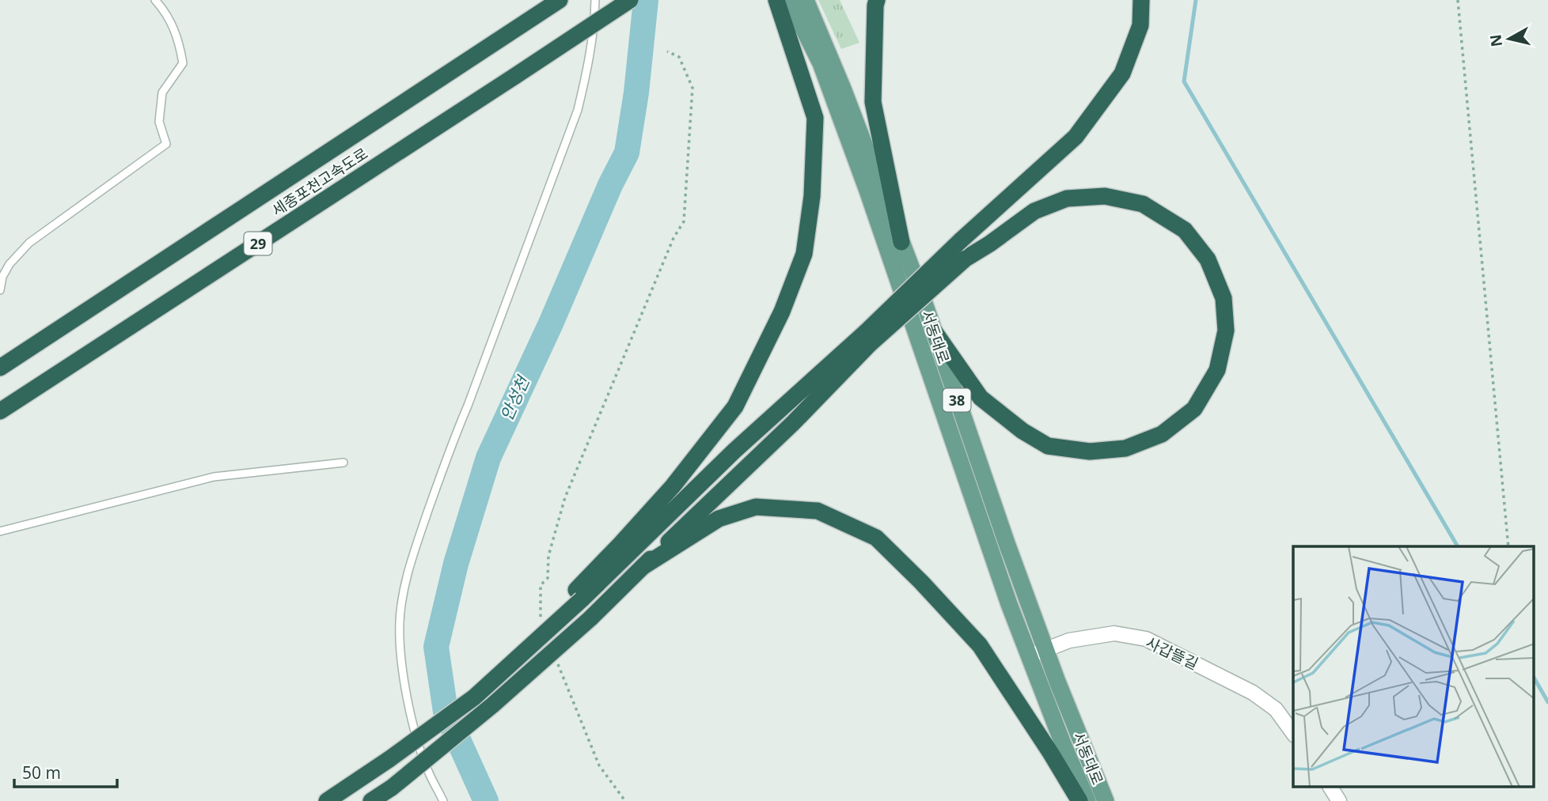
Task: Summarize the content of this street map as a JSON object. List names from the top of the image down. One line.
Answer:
{"streets":{"highway":["세종포천고속도로","29"],"main road":["서동대로","38"],"street":["사갑뜰길"]},"crossings":[["서동대로","사갑뜰길"]],"water":["안성천"],"scale_bar":"50 m","north":"left"}
